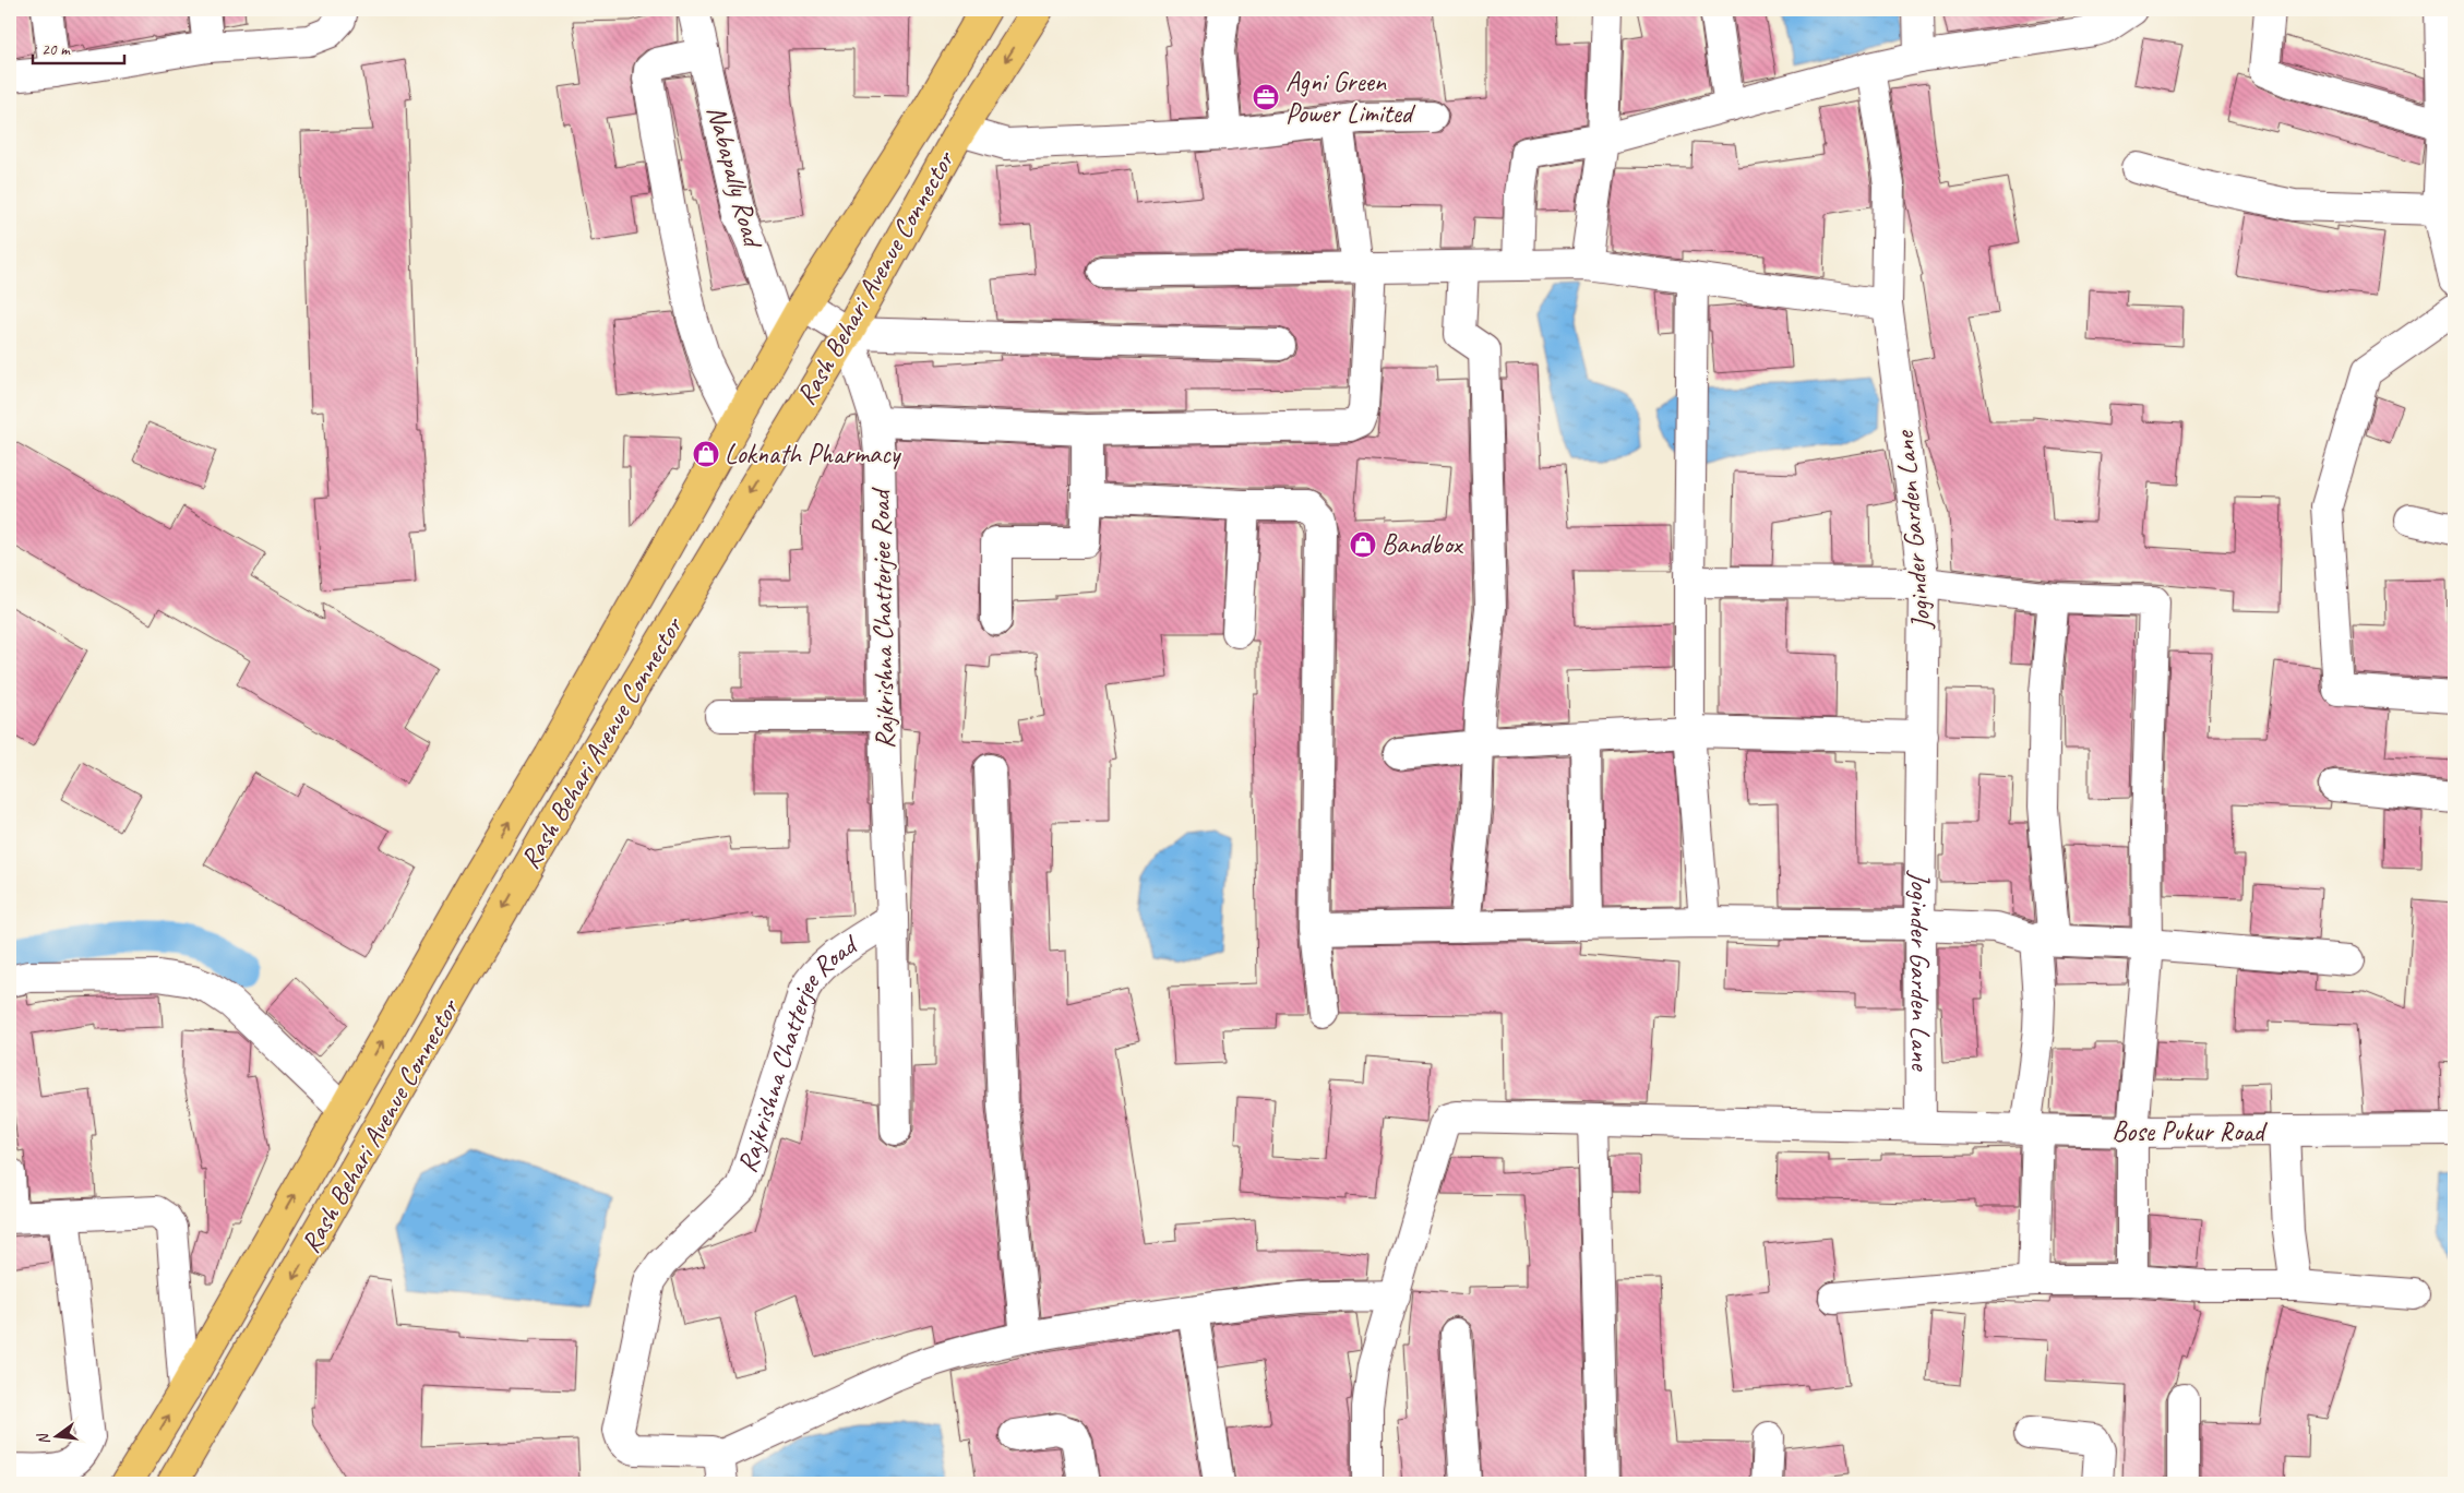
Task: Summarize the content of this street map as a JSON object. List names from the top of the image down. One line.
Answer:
{"streets":{"main road":["Rash Behari Avenue Connector"],"street":["Nabapally Road","Joginder Garden Lane","Rajkrishna Chatterjee Road","Bose Pukur Road"]},"crossings":[["Nabapally Road","Rash Behari Avenue Connector"],["Rash Behari Avenue Connector","Rajkrishna Chatterjee Road"],["Joginder Garden Lane","Bose Pukur Road"]],"places":{"office":["Agni Green Power Limited"],"shop":["Loknath Pharmacy","Bandbox"]},"scale_bar":"20 m","north":"left"}
